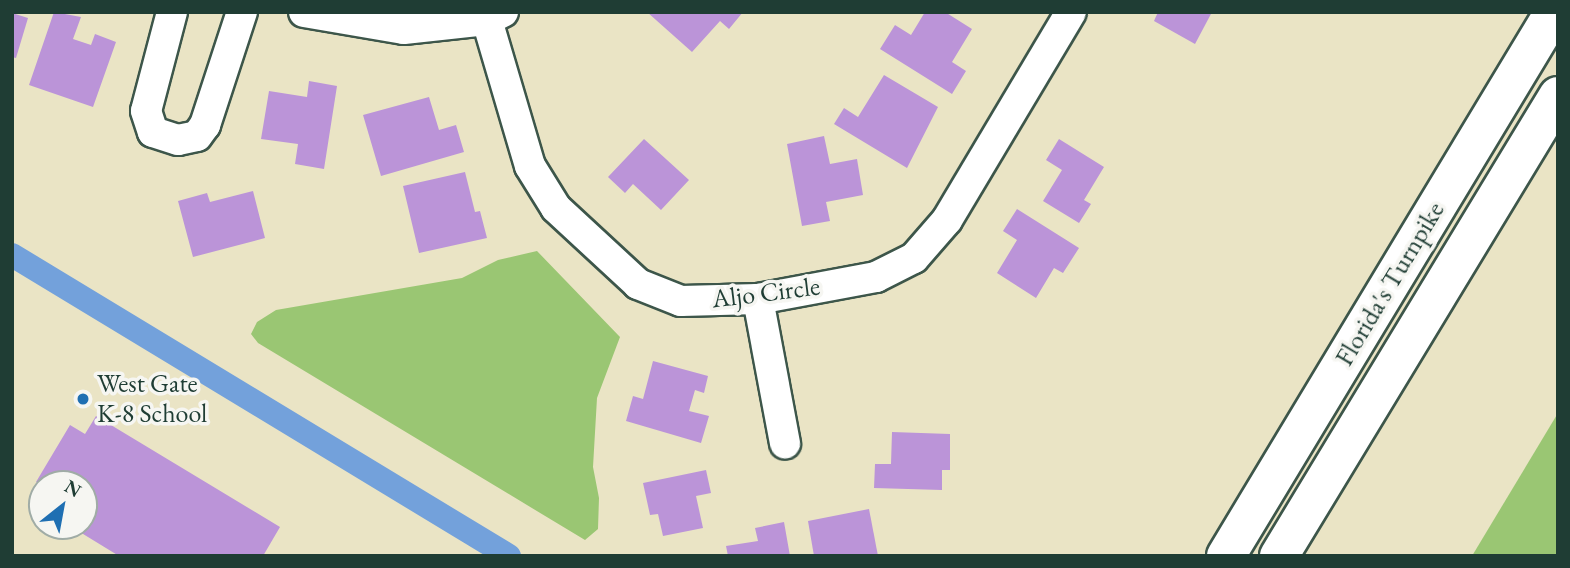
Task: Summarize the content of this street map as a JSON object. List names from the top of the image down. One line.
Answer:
{"streets":{"highway":["Florida's Turnpike"],"street":["Aljo Circle"]},"places":["West Gate K-8 School"],"north":"top right"}
